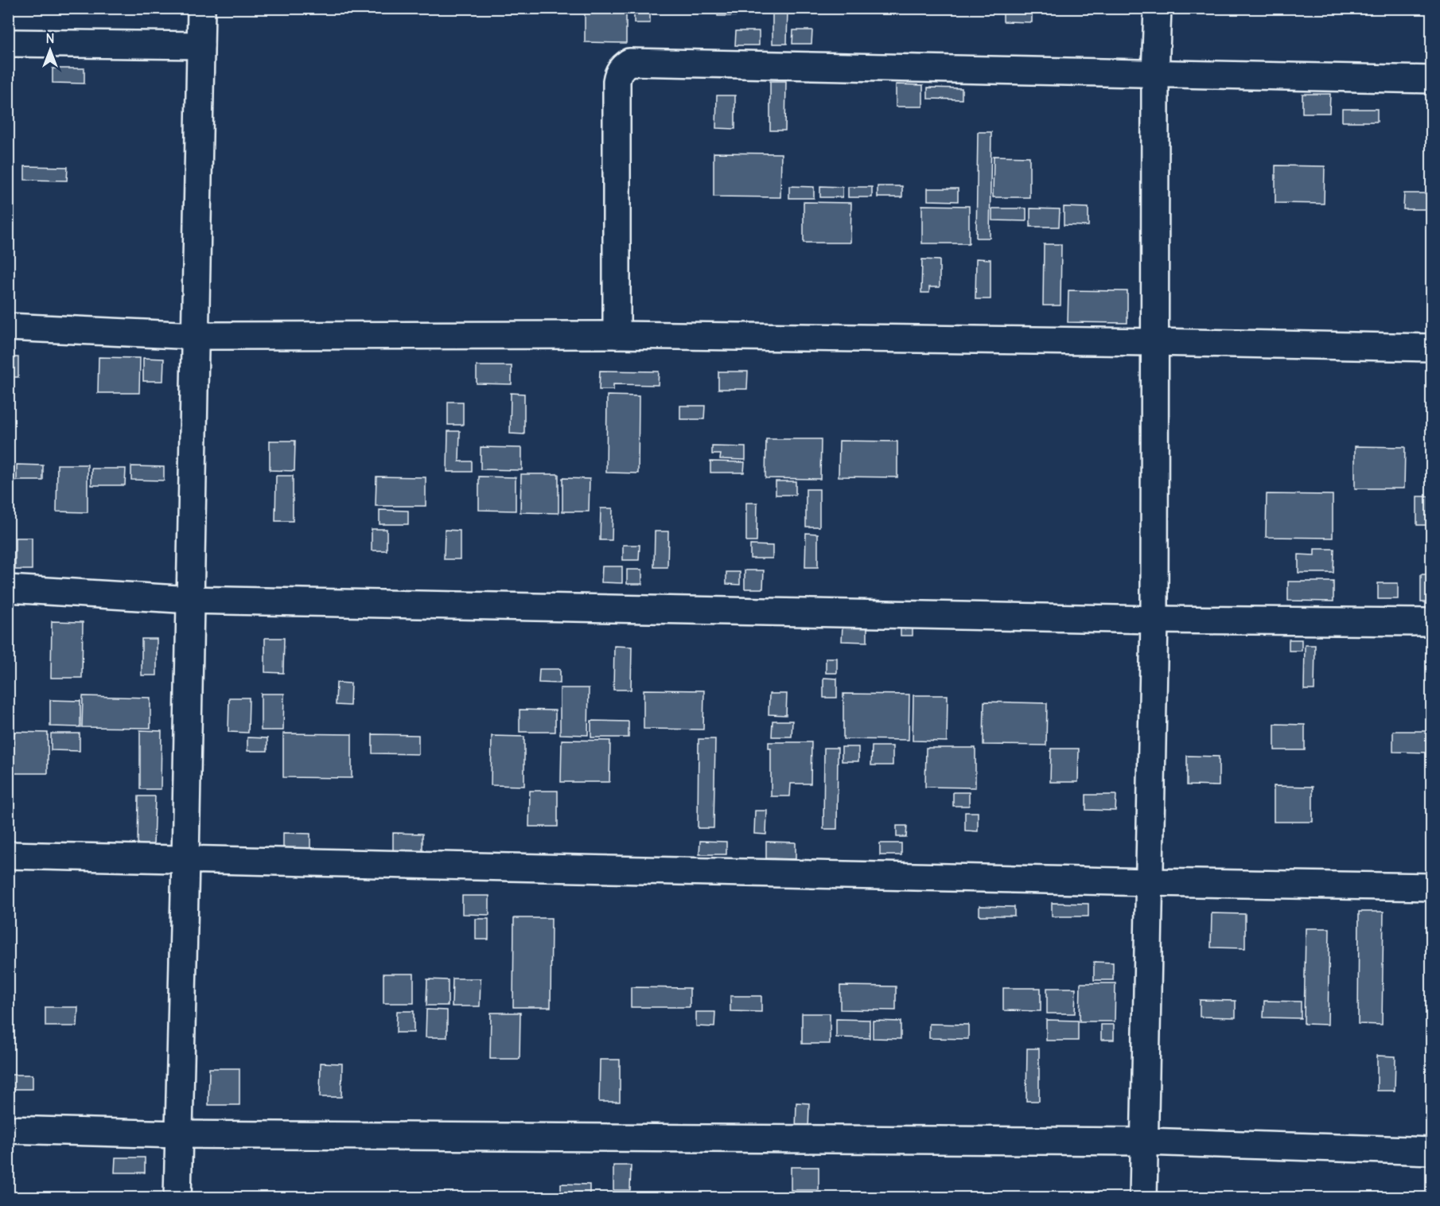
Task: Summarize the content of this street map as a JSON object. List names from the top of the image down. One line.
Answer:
{"north":"top"}
